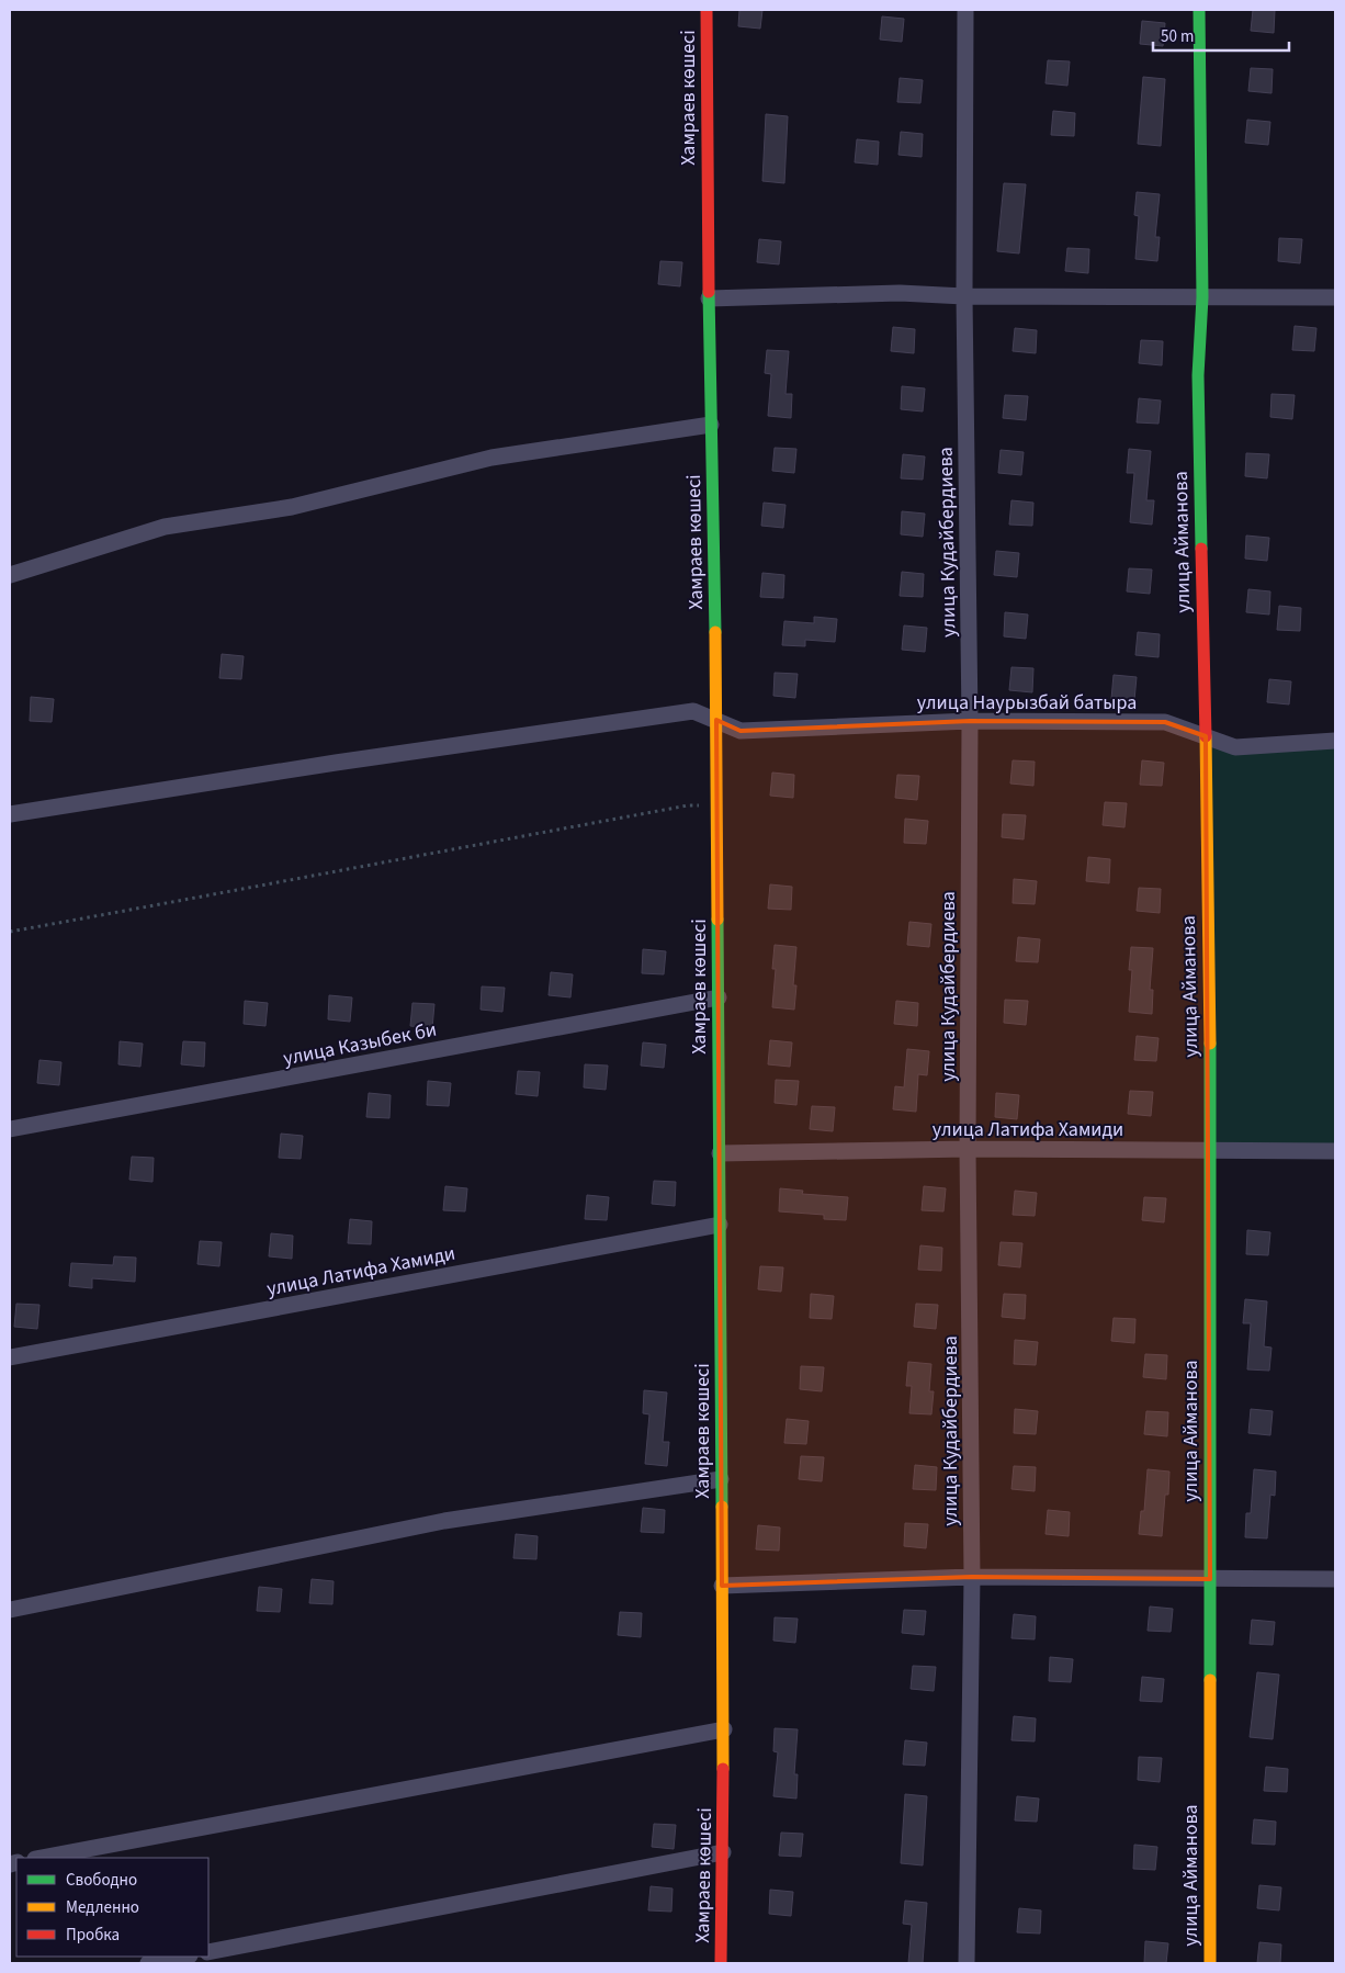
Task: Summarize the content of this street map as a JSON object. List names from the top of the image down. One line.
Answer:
{"streets":{"street":["Хамраев көшесі","улица Кудайбердиева","улица Айманова","улица Наурызбай батыра","улица Казыбек би","улица Латифа Хамиди"]},"crossings":[["Хамраев көшесі","улица Наурызбай батыра"],["Хамраев көшесі","улица Казыбек би"],["Хамраев көшесі","улица Латифа Хамиди"],["улица Кудайбердиева","улица Наурызбай батыра"],["улица Кудайбердиева","улица Латифа Хамиди"],["улица Айманова","улица Наурызбай батыра"],["улица Айманова","улица Латифа Хамиди"]],"legend":["Свободно","Медленно","Пробка"],"scale_bar":"50 m"}
